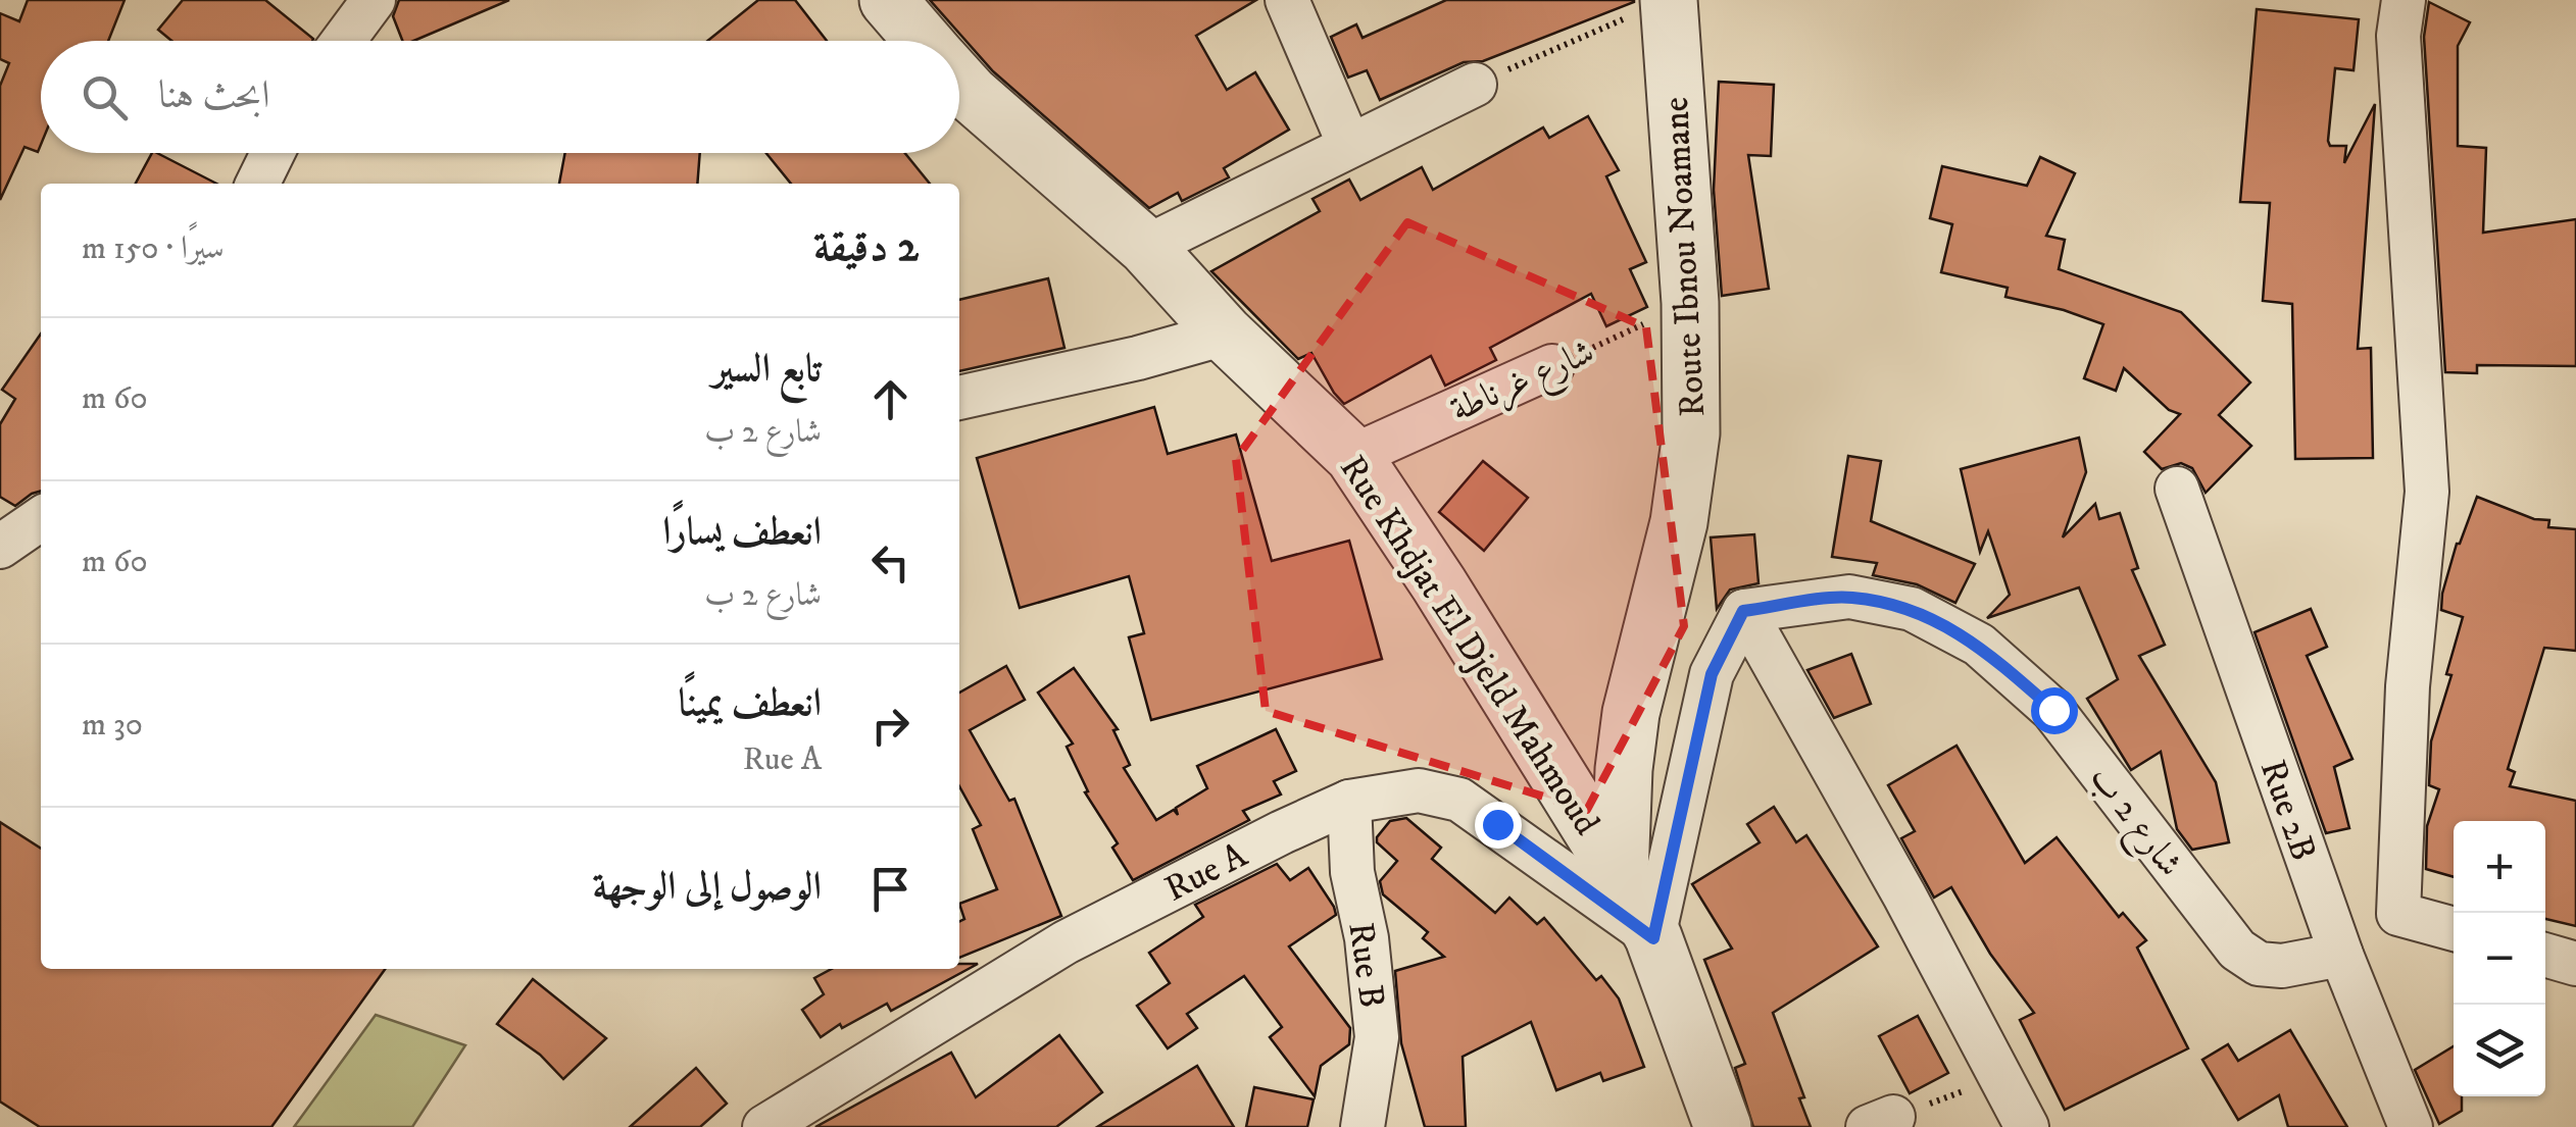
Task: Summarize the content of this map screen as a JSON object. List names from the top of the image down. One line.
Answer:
{"streets":{"street":["Route Ibnou Noamane","شارع غرناطة","Rue Khdjat El Djeld Mahmoud","Rue 2B","شارع 2 ب","Rue A","Rue B"]},"crossings":[["Route Ibnou Noamane","شارع غرناطة"],["Route Ibnou Noamane","Rue Khdjat El Djeld Mahmoud"],["شارع غرناطة","Rue Khdjat El Djeld Mahmoud"],["Rue Khdjat El Djeld Mahmoud","Rue A"],["Rue 2B","شارع 2 ب"],["Rue A","Rue B"]],"page":{"search":"ابحث هنا","heading":["2 دقيقة","سيرًا · 150 m"],"list":[["تابع السير","شارع 2 ب","60 m"],["انعطف يسارًا","شارع 2 ب","60 m"],["انعطف يمينًا","Rue A","30 m"],"الوصول إلى الوجهة"],"map_buttons":["+","−"]}}
